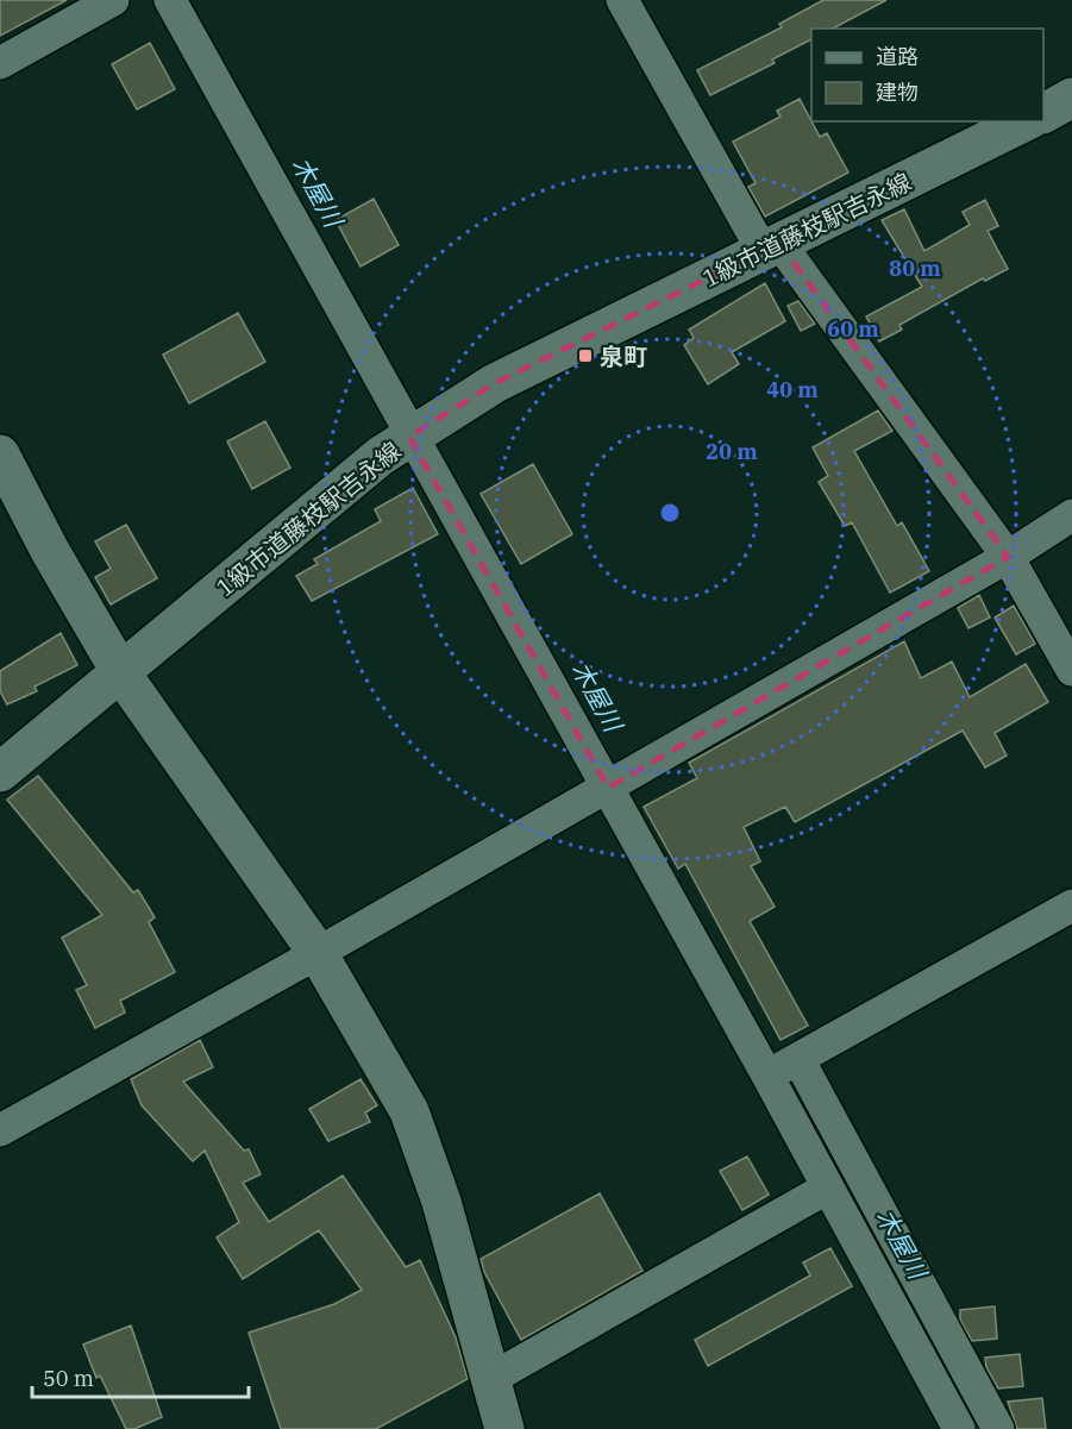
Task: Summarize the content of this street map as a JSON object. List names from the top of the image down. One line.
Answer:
{"streets":{"street":["1級市道藤枝駅吉永線"]},"water":["木屋川"],"places":{"transit":["泉町"]},"legend":["道路","建物"],"scale_bar":"50 m","rings":["80 m","60 m","40 m","20 m"]}
